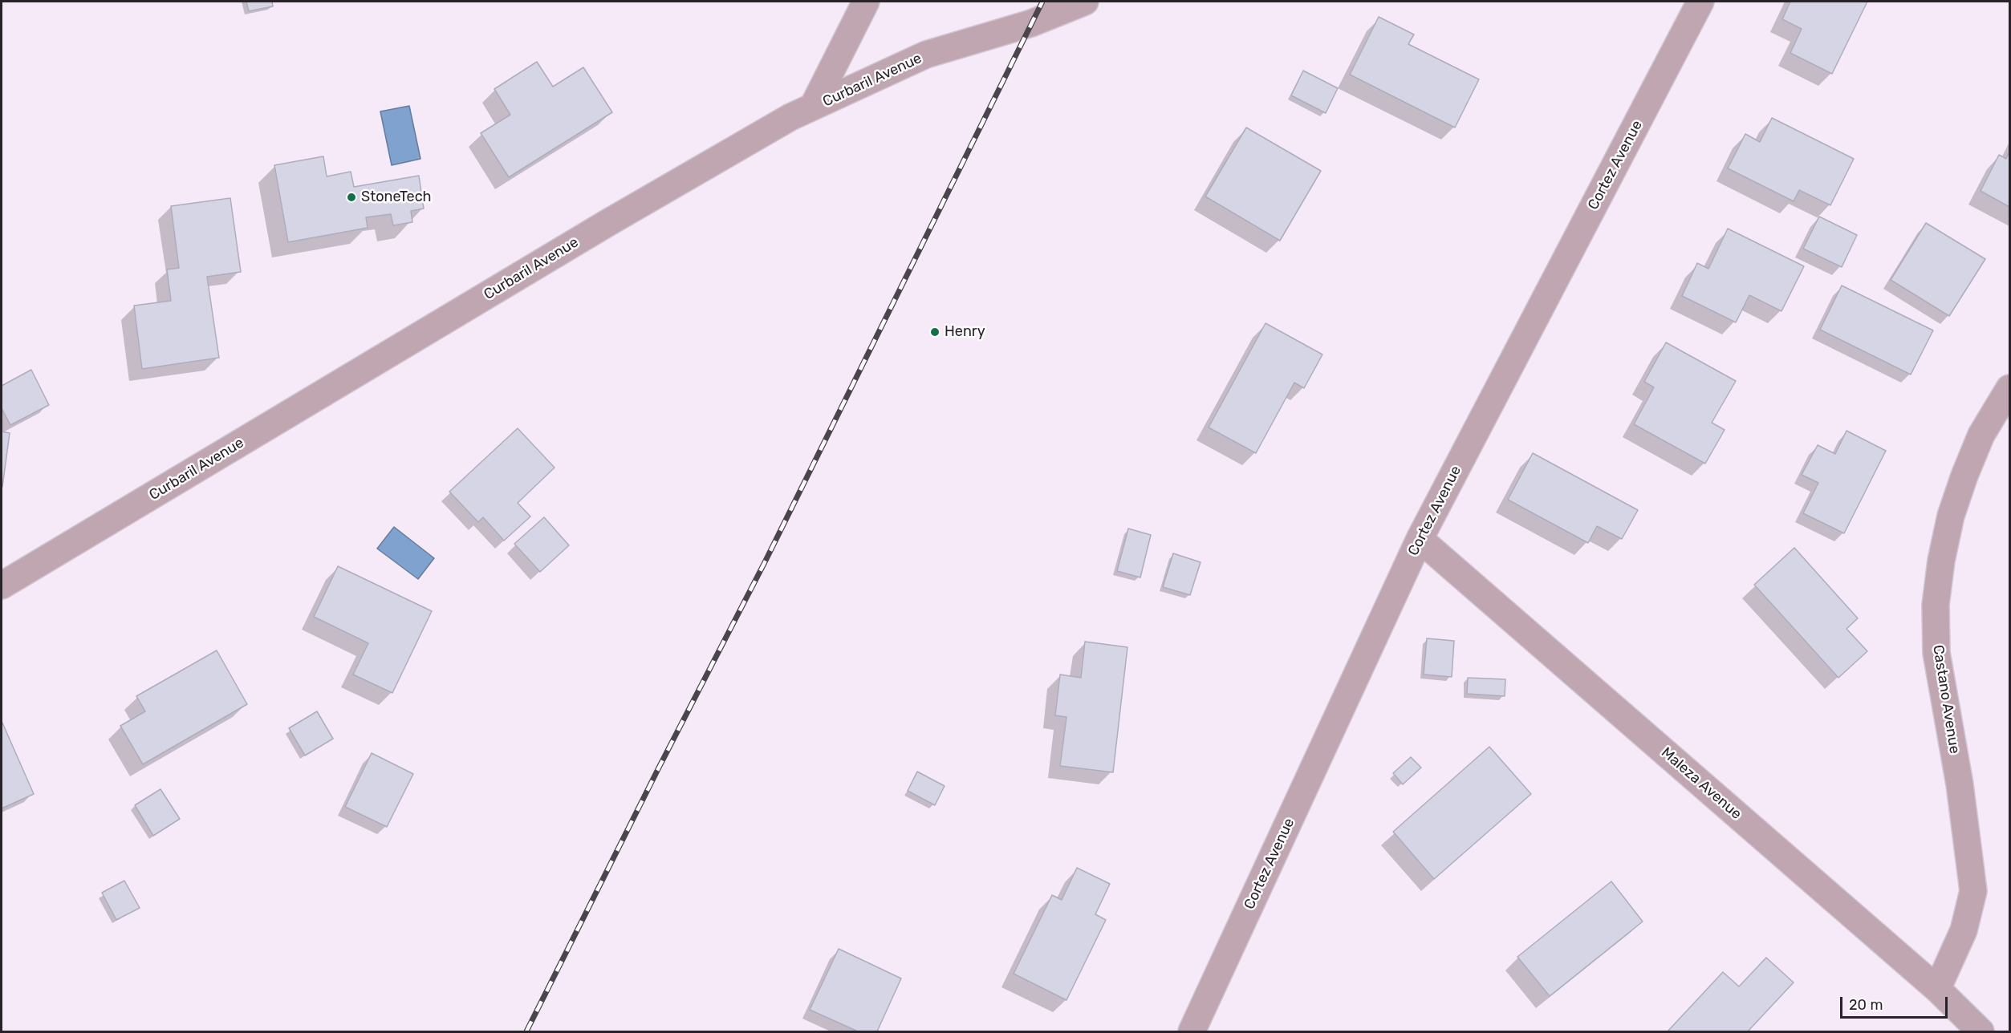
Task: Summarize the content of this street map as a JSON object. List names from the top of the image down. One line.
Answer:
{"streets":{"street":["Curbaril Avenue","Cortez Avenue","Castano Avenue","Maleza Avenue"]},"crossings":[["Cortez Avenue","Maleza Avenue"],["Castano Avenue","Maleza Avenue"]],"places":["StoneTech","Henry"],"scale_bar":"20 m"}
